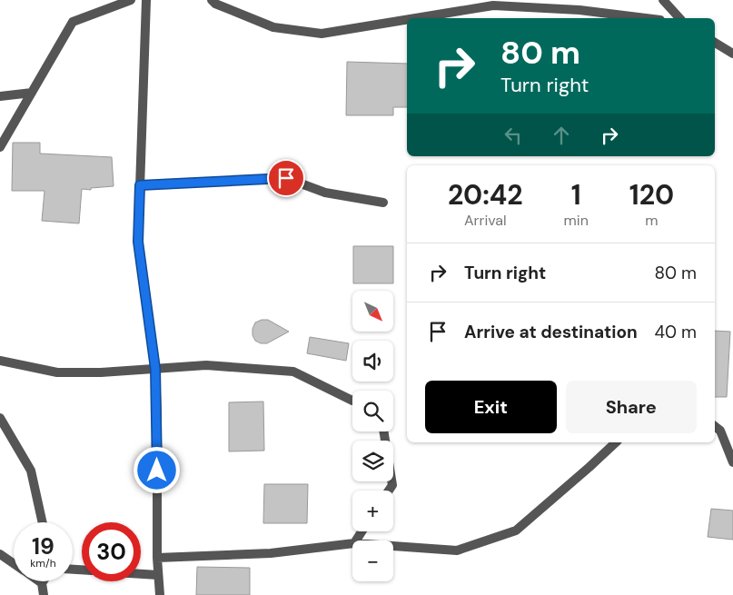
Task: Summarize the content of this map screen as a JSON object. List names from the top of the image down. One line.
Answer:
{"north":"bottom right","page":{"turn":["80 m","Turn right"],"eta":["20:42","Arrival","1","min","120","m"],"list":[{"name":"Turn right","value":"80 m"},{"name":"Arrive at destination","value":"40 m"}],"map_buttons":["+","−"],"buttons":["Exit","Share"],"speed":"19 km/h","limit":"30"}}
